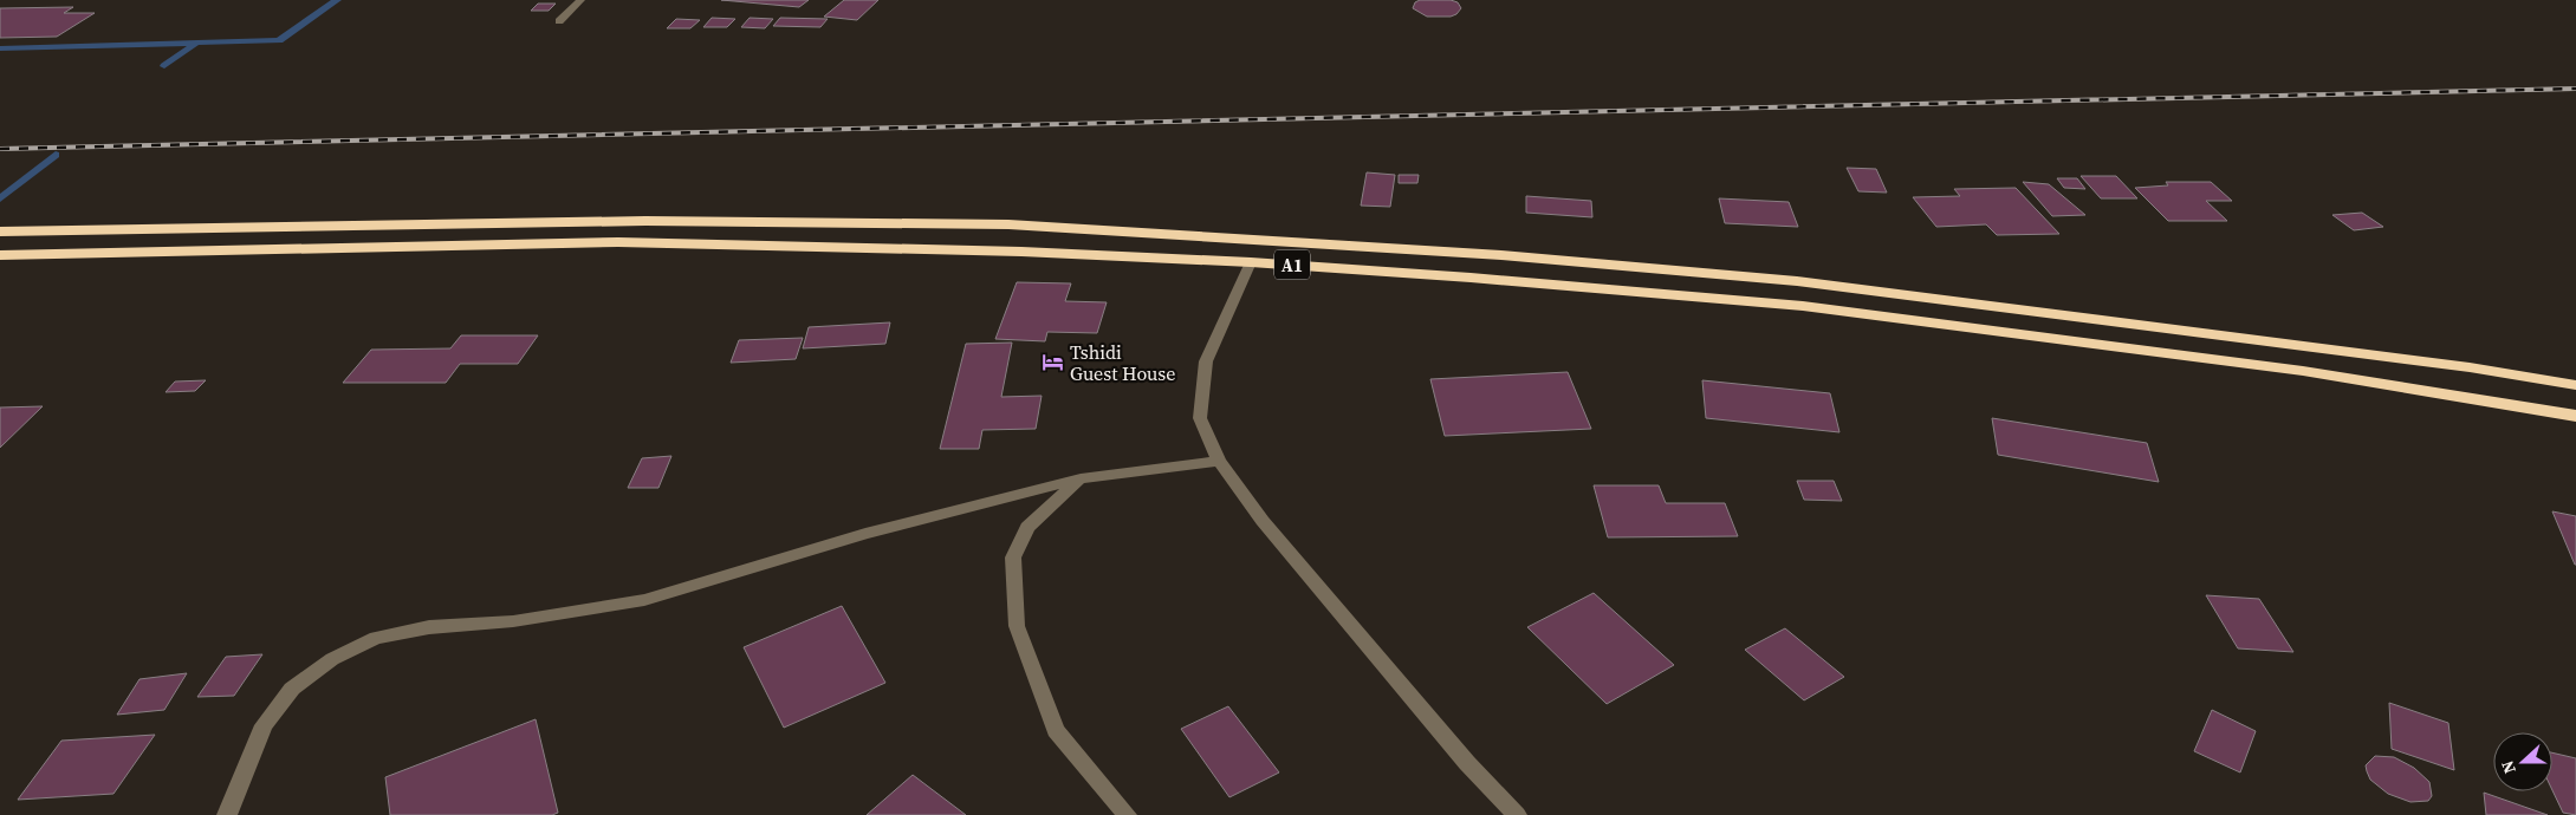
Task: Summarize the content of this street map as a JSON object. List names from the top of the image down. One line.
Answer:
{"streets":{"highway":["A1"]},"places":{"hotel":["Tshidi Guest House"]},"north":"left"}
